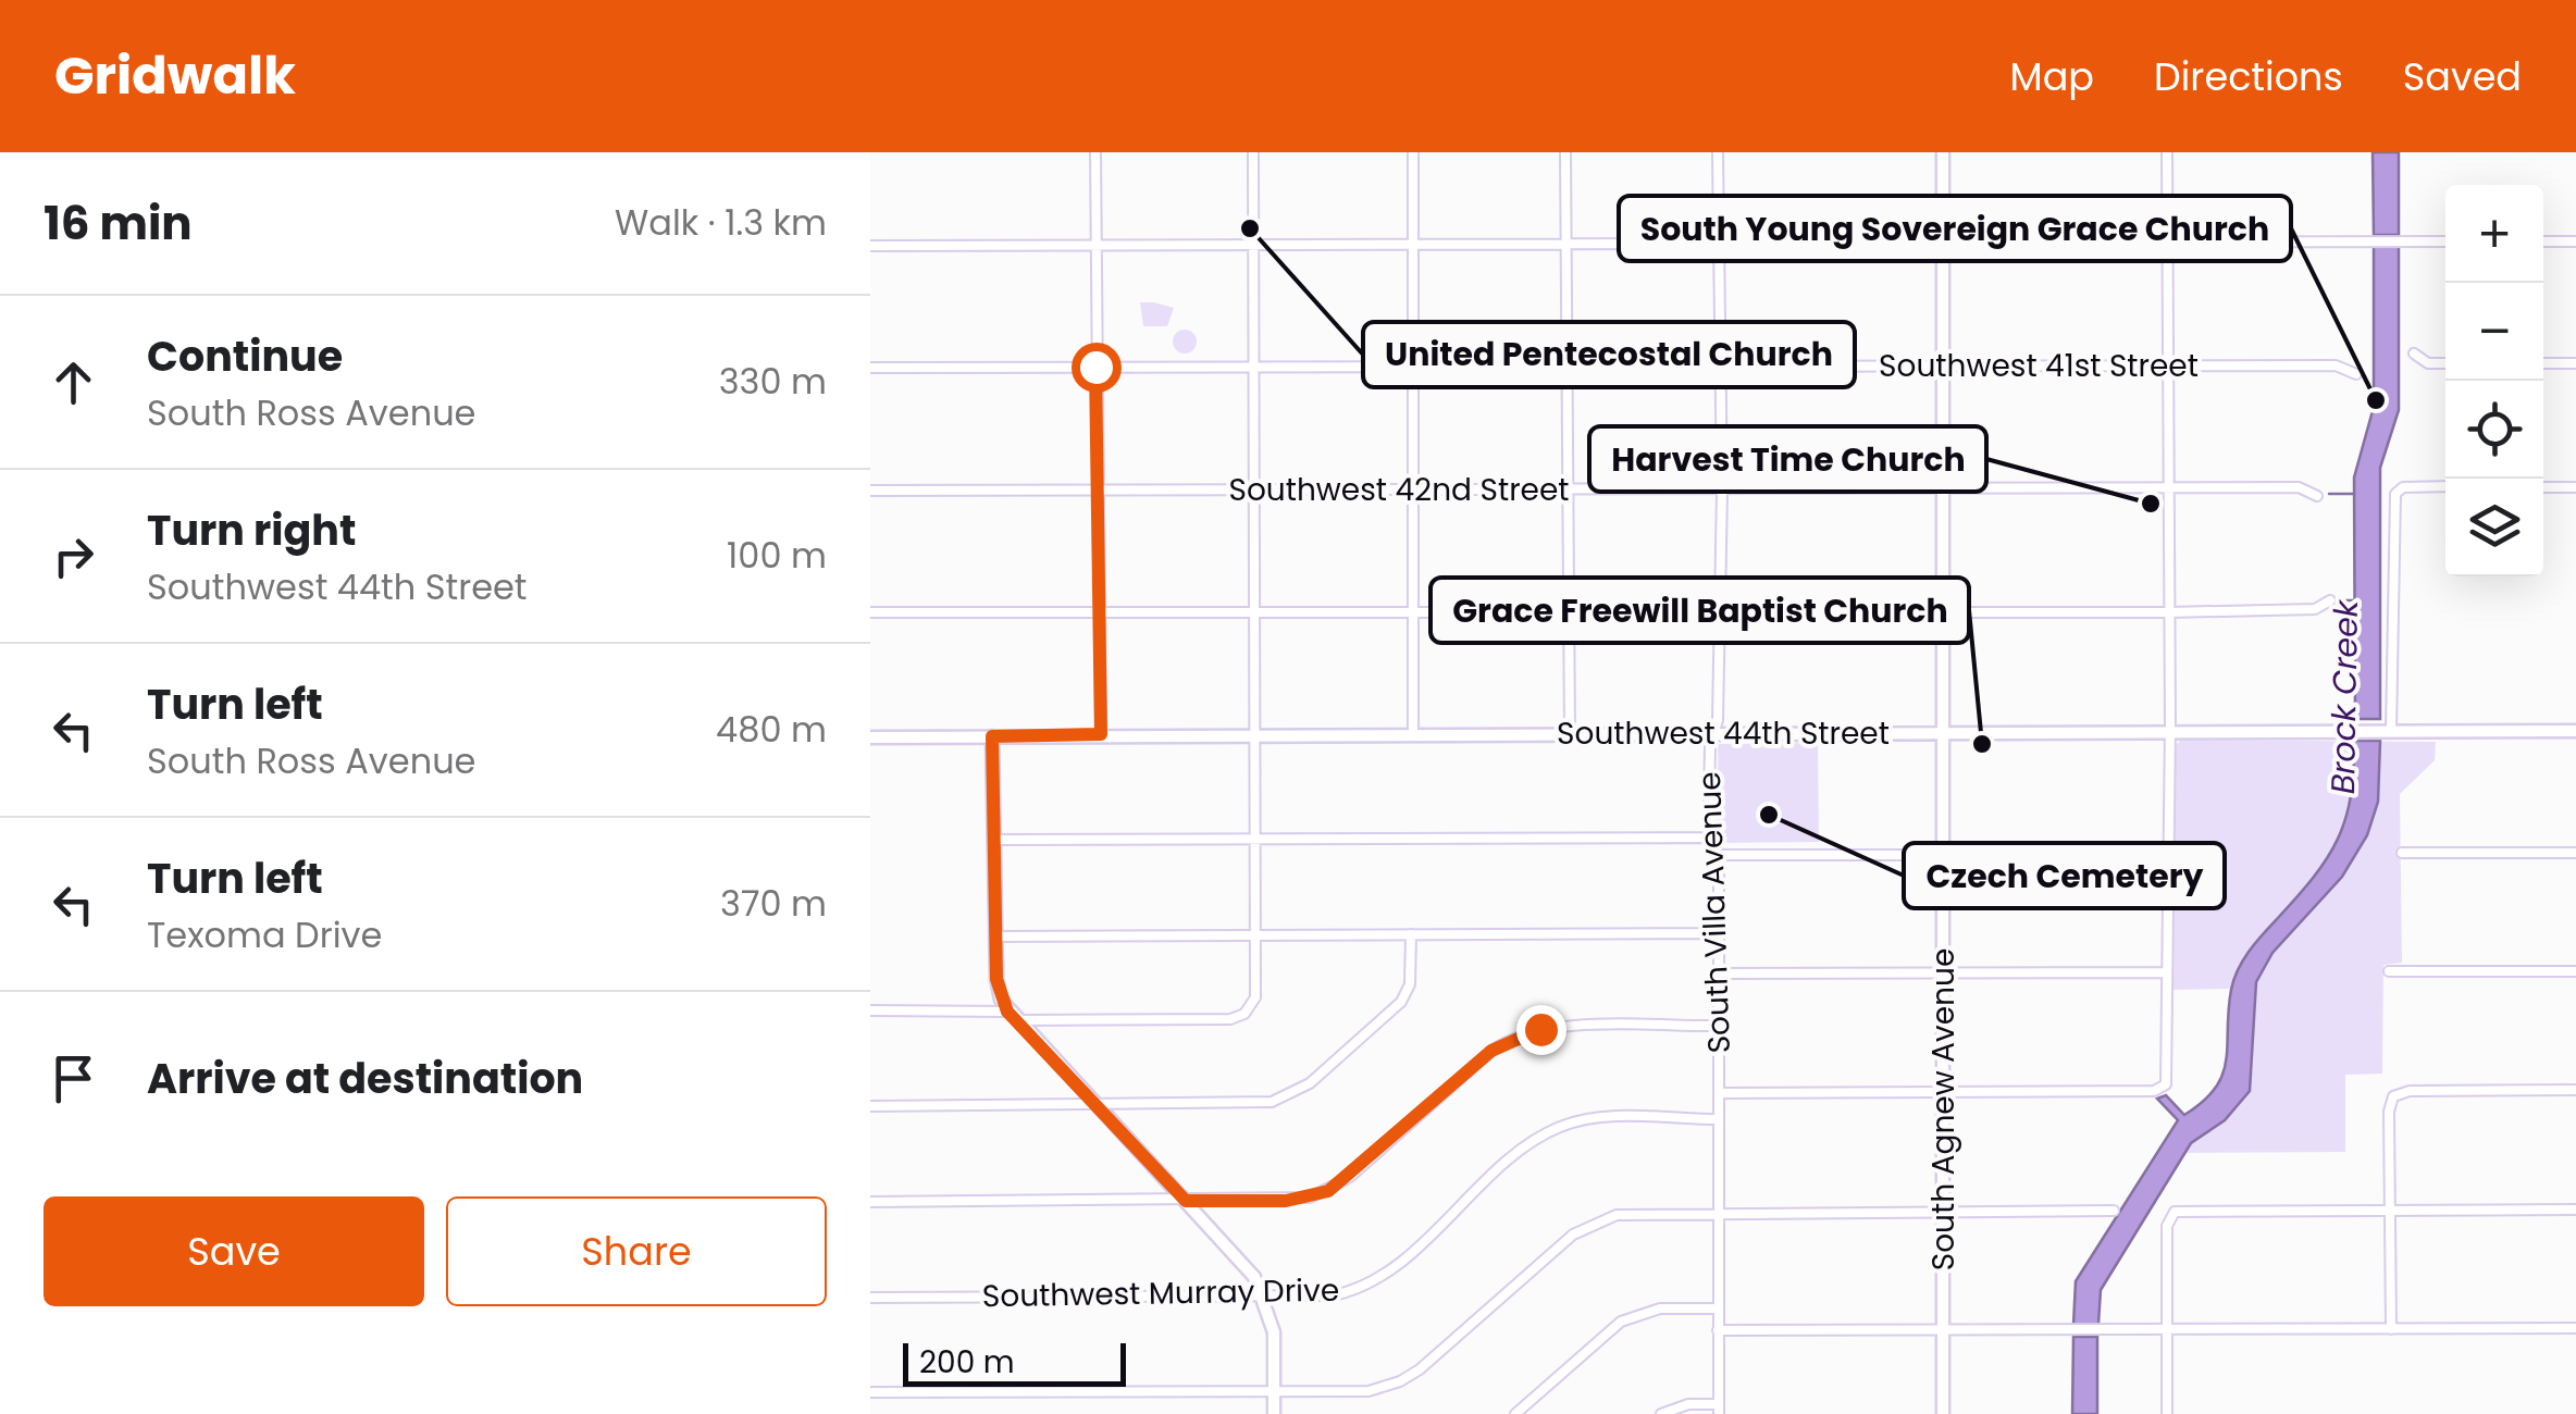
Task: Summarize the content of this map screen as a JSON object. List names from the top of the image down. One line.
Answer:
{"streets":{"street":["Southwest 41st Street","Southwest 42nd Street","Southwest 44th Street","South Villa Avenue","South Agnew Avenue","Southwest Murray Drive"]},"crossings":[["Southwest 41st Street","South Villa Avenue"],["Southwest 41st Street","South Agnew Avenue"],["Southwest 42nd Street","South Villa Avenue"],["Southwest 42nd Street","South Agnew Avenue"],["Southwest 44th Street","South Villa Avenue"],["Southwest 44th Street","South Agnew Avenue"],["South Villa Avenue","Southwest Murray Drive"]],"water":["Brock Creek"],"places":["United Pentecostal Church","South Young Sovereign Grace Church","Harvest Time Church","Grace Freewill Baptist Church","Czech Cemetery"],"scale_bar":"200 m","page":{"header":"Gridwalk","nav":["Map","Directions","Saved"],"heading":["16 min","Walk · 1.3 km"],"map_buttons":["+","−"],"list":[["Continue","South Ross Avenue","330 m"],["Turn right","Southwest 44th Street","100 m"],["Turn left","South Ross Avenue","480 m"],["Turn left","Texoma Drive","370 m"],"Arrive at destination"],"buttons":["Save","Share"],"scale":"200 m"}}
